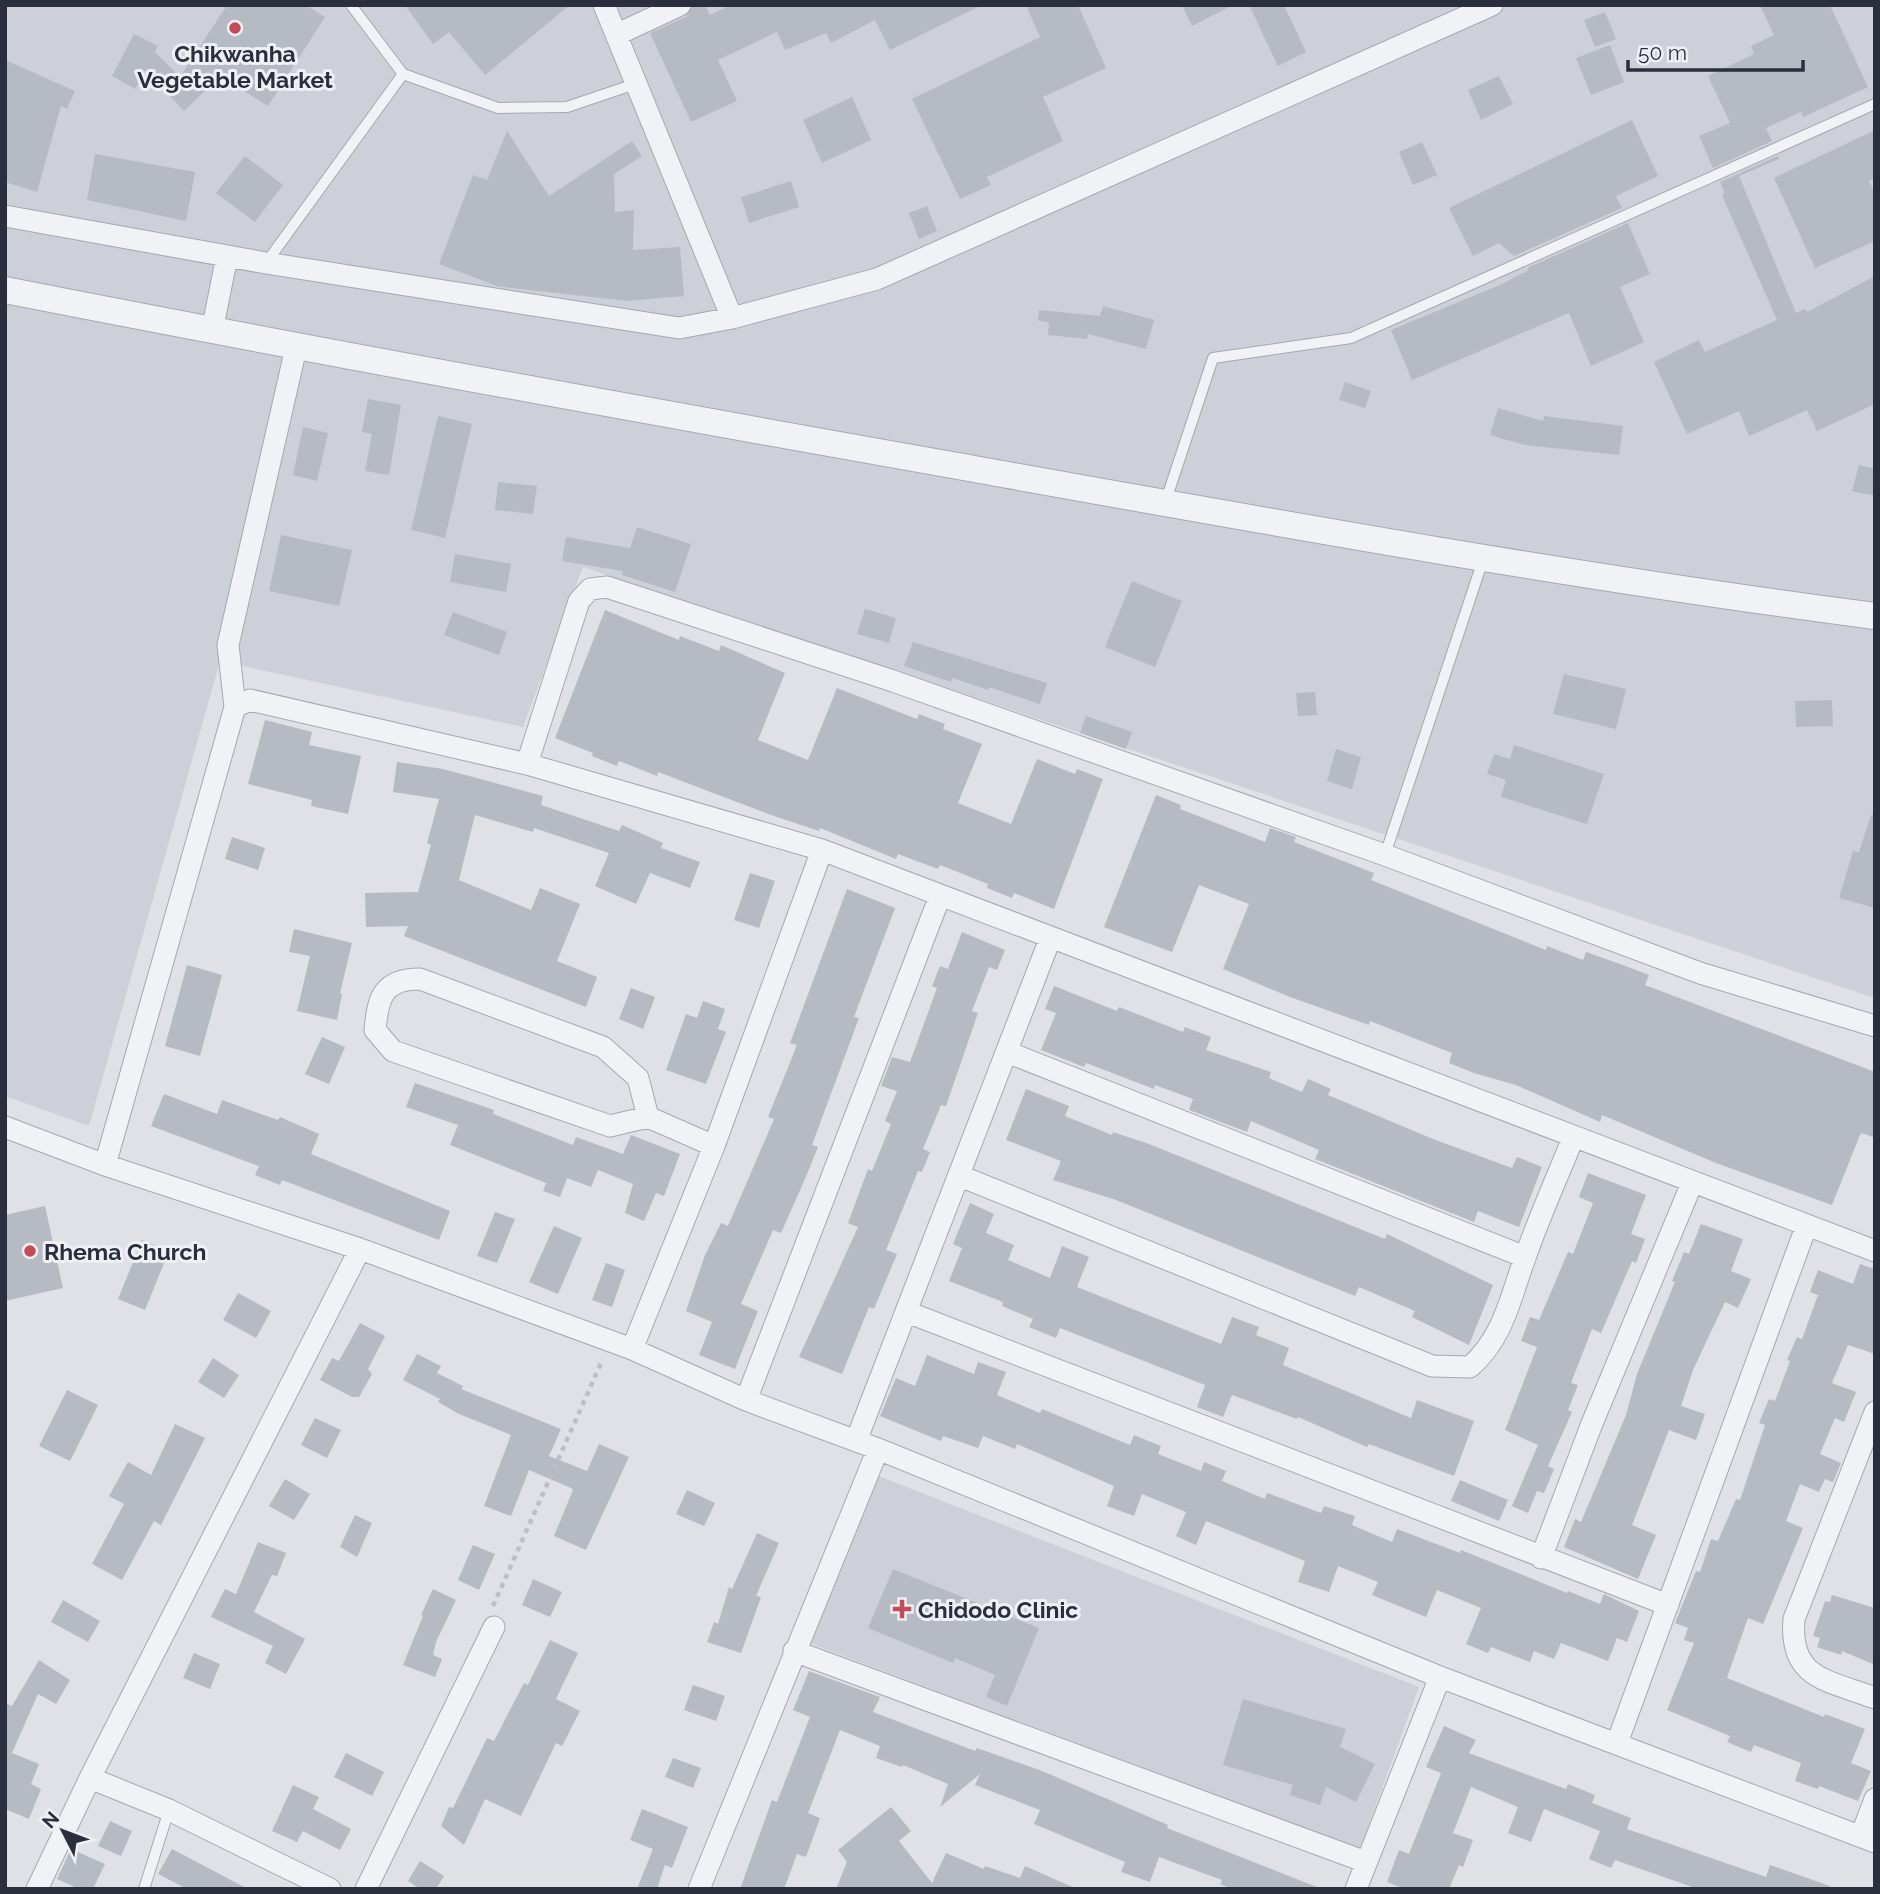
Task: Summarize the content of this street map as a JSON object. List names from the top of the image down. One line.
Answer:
{"places":{"other":["Chikwanha Vegetable Market","Rhema Church"],"health":["Chidodo Clinic"]},"scale_bar":"50 m","north":"top left"}
